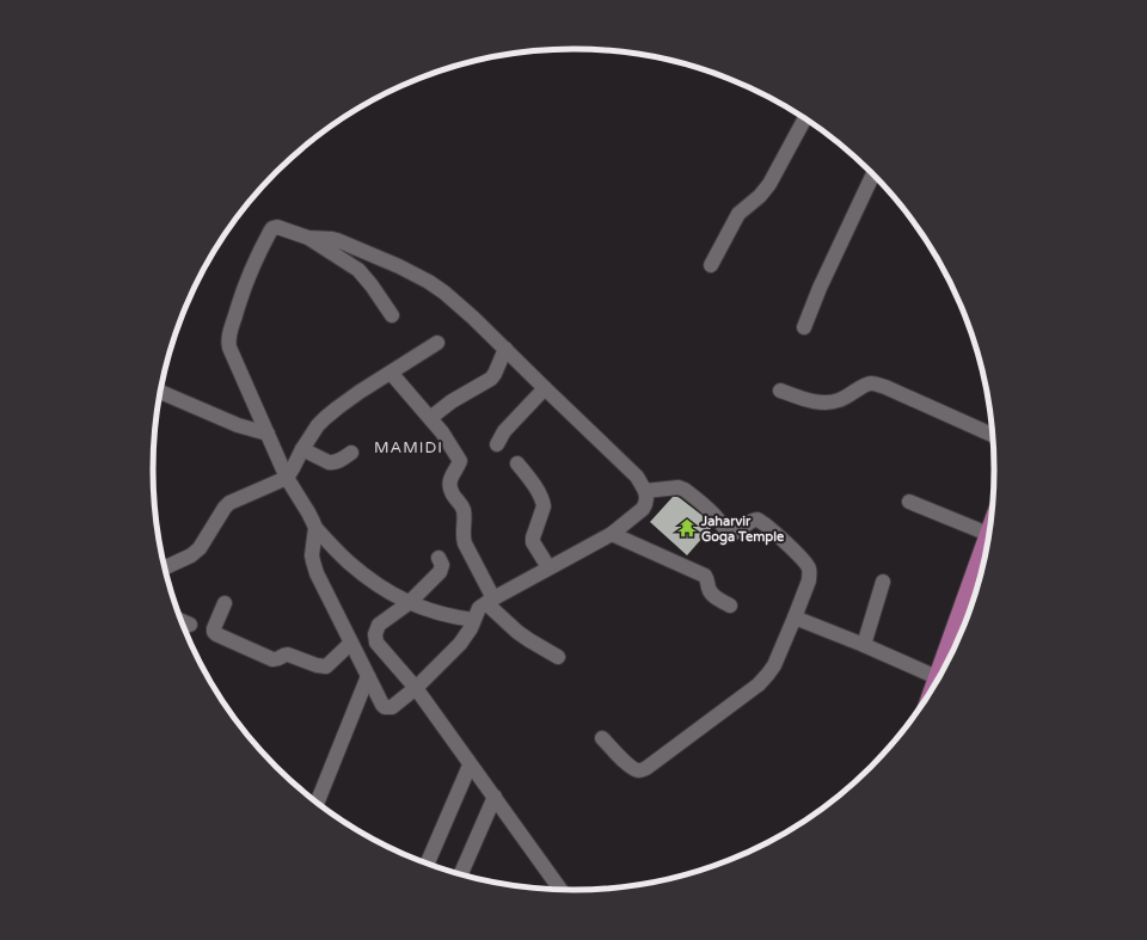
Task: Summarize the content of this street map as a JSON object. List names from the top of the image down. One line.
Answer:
{"districts":["MAMIDI"],"places":{"temple":["Jaharvir Goga Temple"]}}
